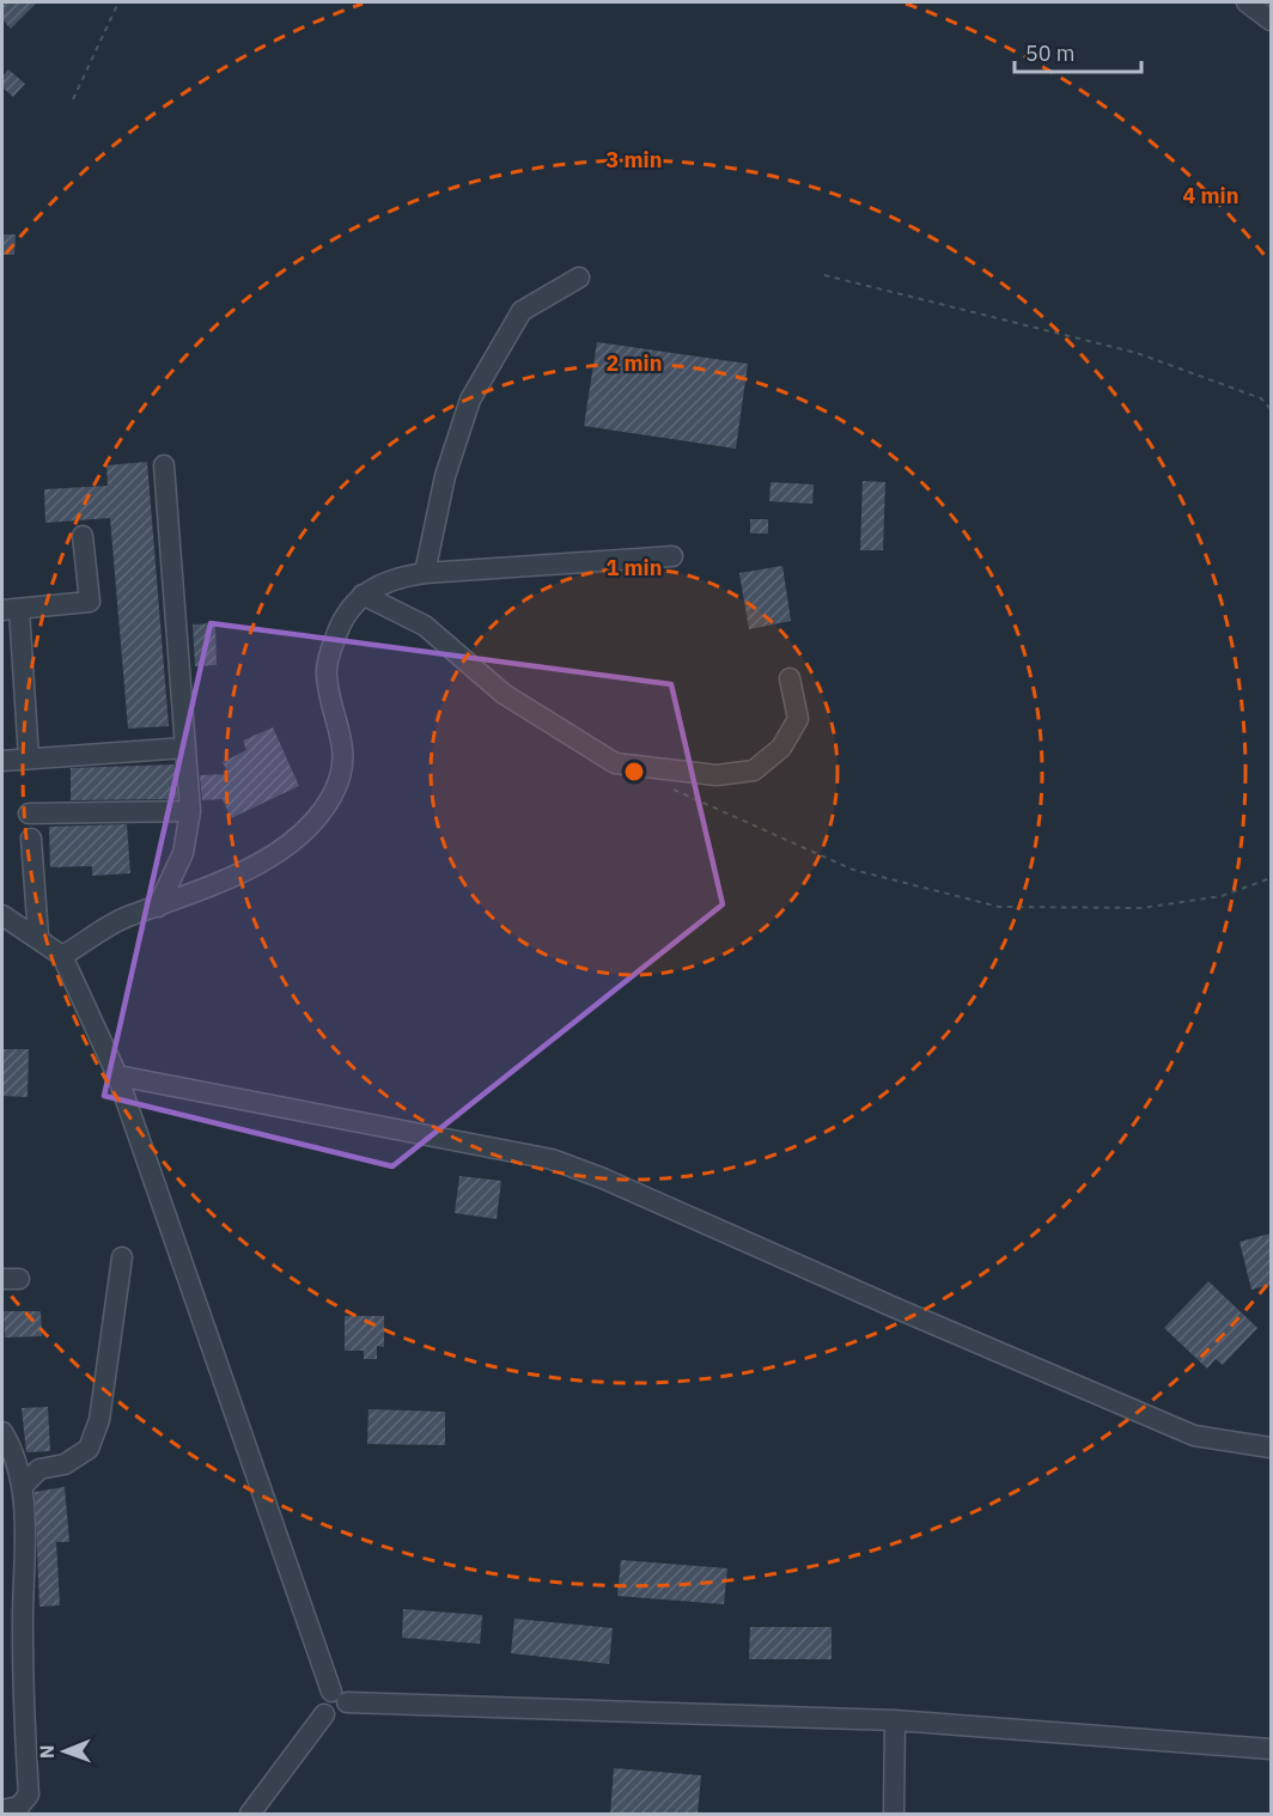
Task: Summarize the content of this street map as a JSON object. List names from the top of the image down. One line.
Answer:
{"scale_bar":"50 m","north":"left","rings":["3 min","4 min","2 min","1 min"]}
